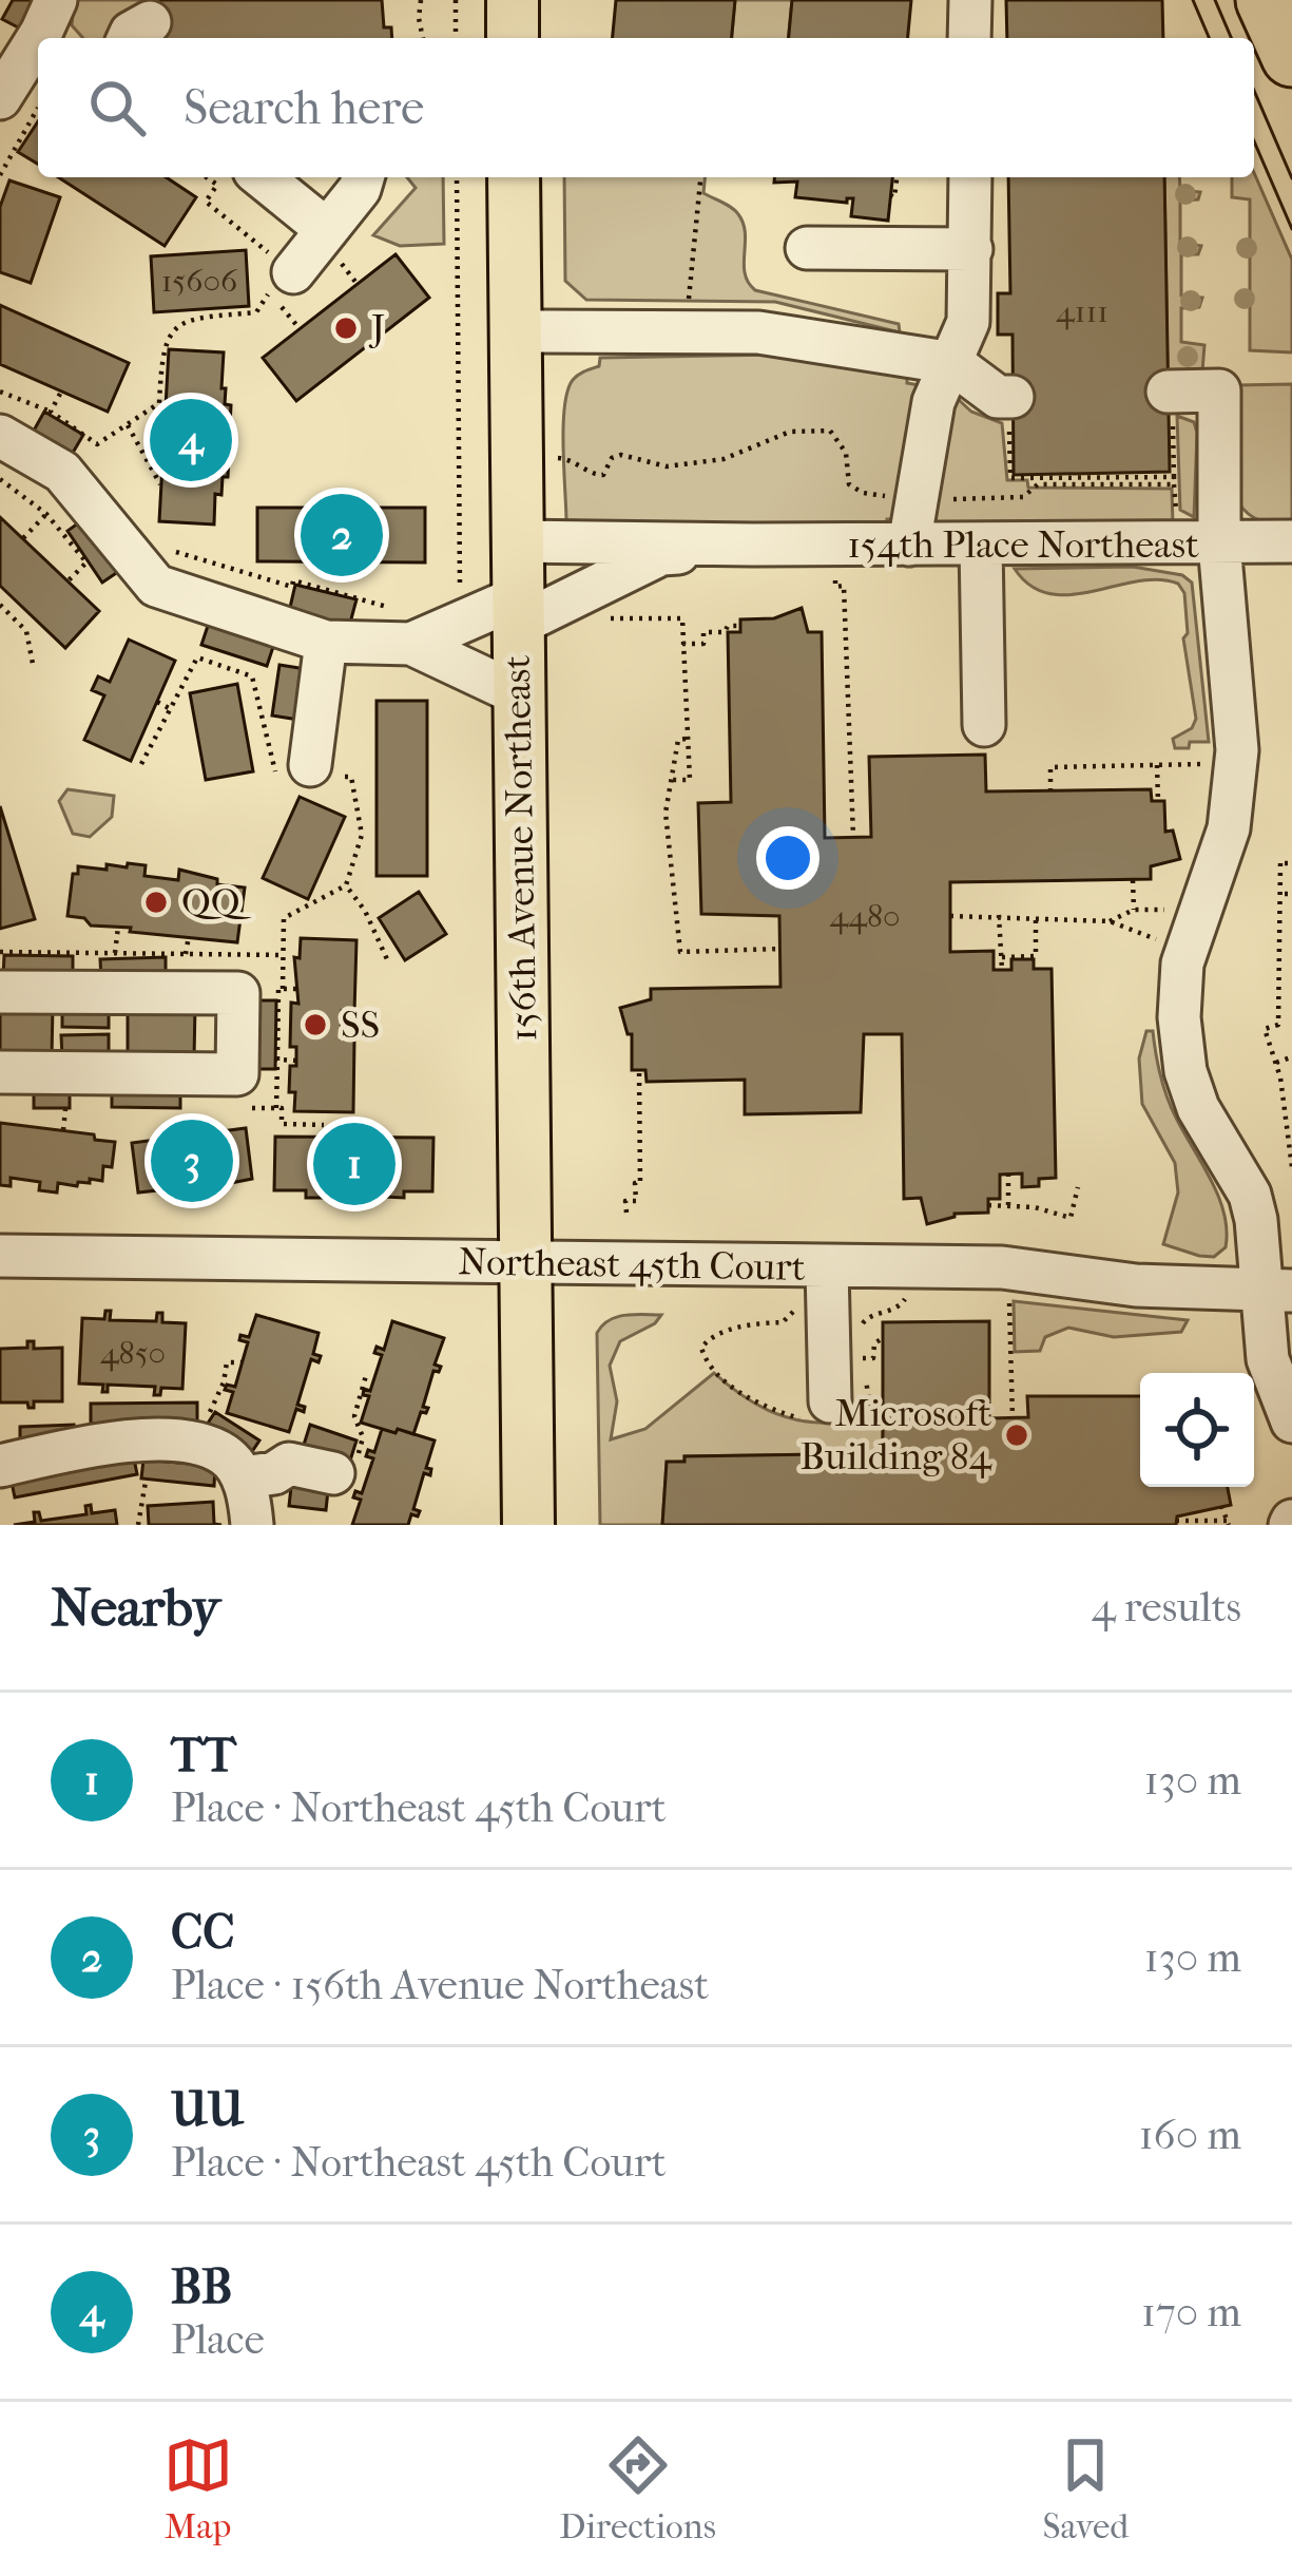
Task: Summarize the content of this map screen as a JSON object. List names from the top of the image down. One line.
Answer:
{"streets":{"main road":["156th Avenue Northeast"],"street":["154th Place Northeast","Northeast 45th Court"]},"crossings":[["154th Place Northeast","156th Avenue Northeast"],["156th Avenue Northeast","Northeast 45th Court"]],"places":["J","QQ","SS","Microsoft Building 84"],"house_numbers":["15606","4111","4480","4850"],"page":{"search":"Search here","pins":["4","2","3","1"],"heading":["Nearby","4 results"],"list":[{"mark":"1","name":"TT","note":"Place · Northeast 45th Court","value":"130 m"},{"mark":"2","name":"CC","note":"Place · 156th Avenue Northeast","value":"130 m"},{"mark":"3","name":"UU","note":"Place · Northeast 45th Court","value":"160 m"},{"mark":"4","name":"BB","note":"Place","value":"170 m"}],"nav":["Map","Directions","Saved"]}}
